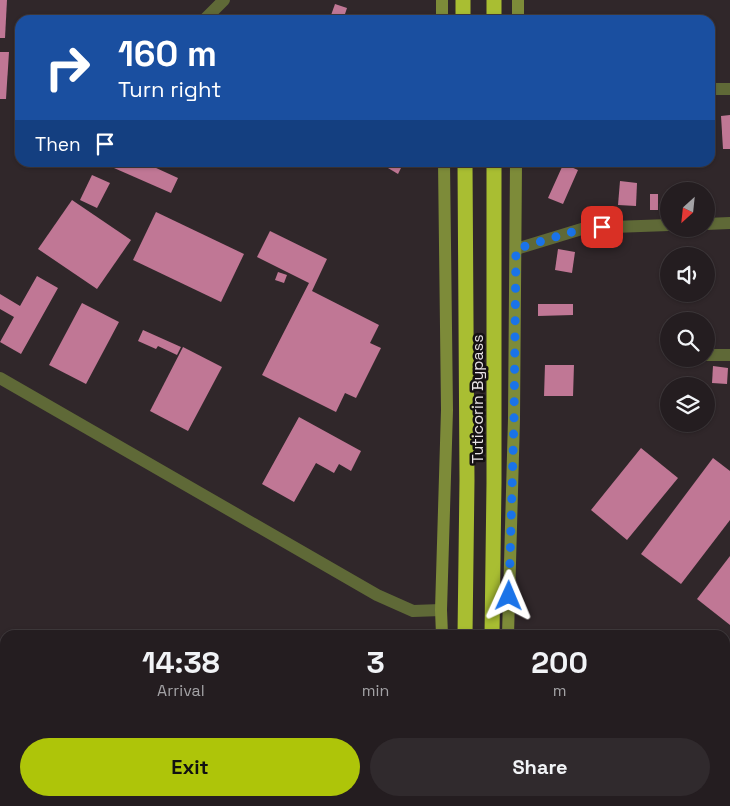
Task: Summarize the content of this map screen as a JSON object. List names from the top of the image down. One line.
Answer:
{"streets":{"highway":["Tuticorin Bypass"]},"north":"bottom left","page":{"turn":["160 m","Turn right"],"then":"Then","eta":["14:38","Arrival","3","min","200","m"],"buttons":["Exit","Share"]}}
